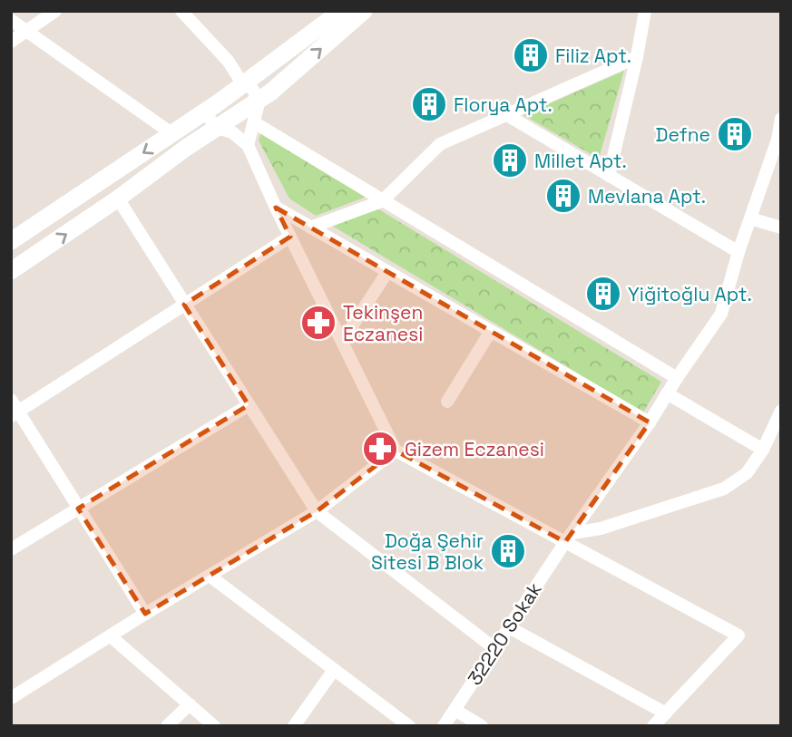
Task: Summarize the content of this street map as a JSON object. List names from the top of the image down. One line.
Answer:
{"streets":{"street":["32220 Sokak"]},"places":{"building":["Filiz Apt.","Florya Apt.","Defne","Millet Apt.","Mevlana Apt.","Yiğitoğlu Apt.","Doğa Şehir Sitesi B Blok"],"pharmacy":["Tekinşen Eczanesi","Gizem Eczanesi"]}}
